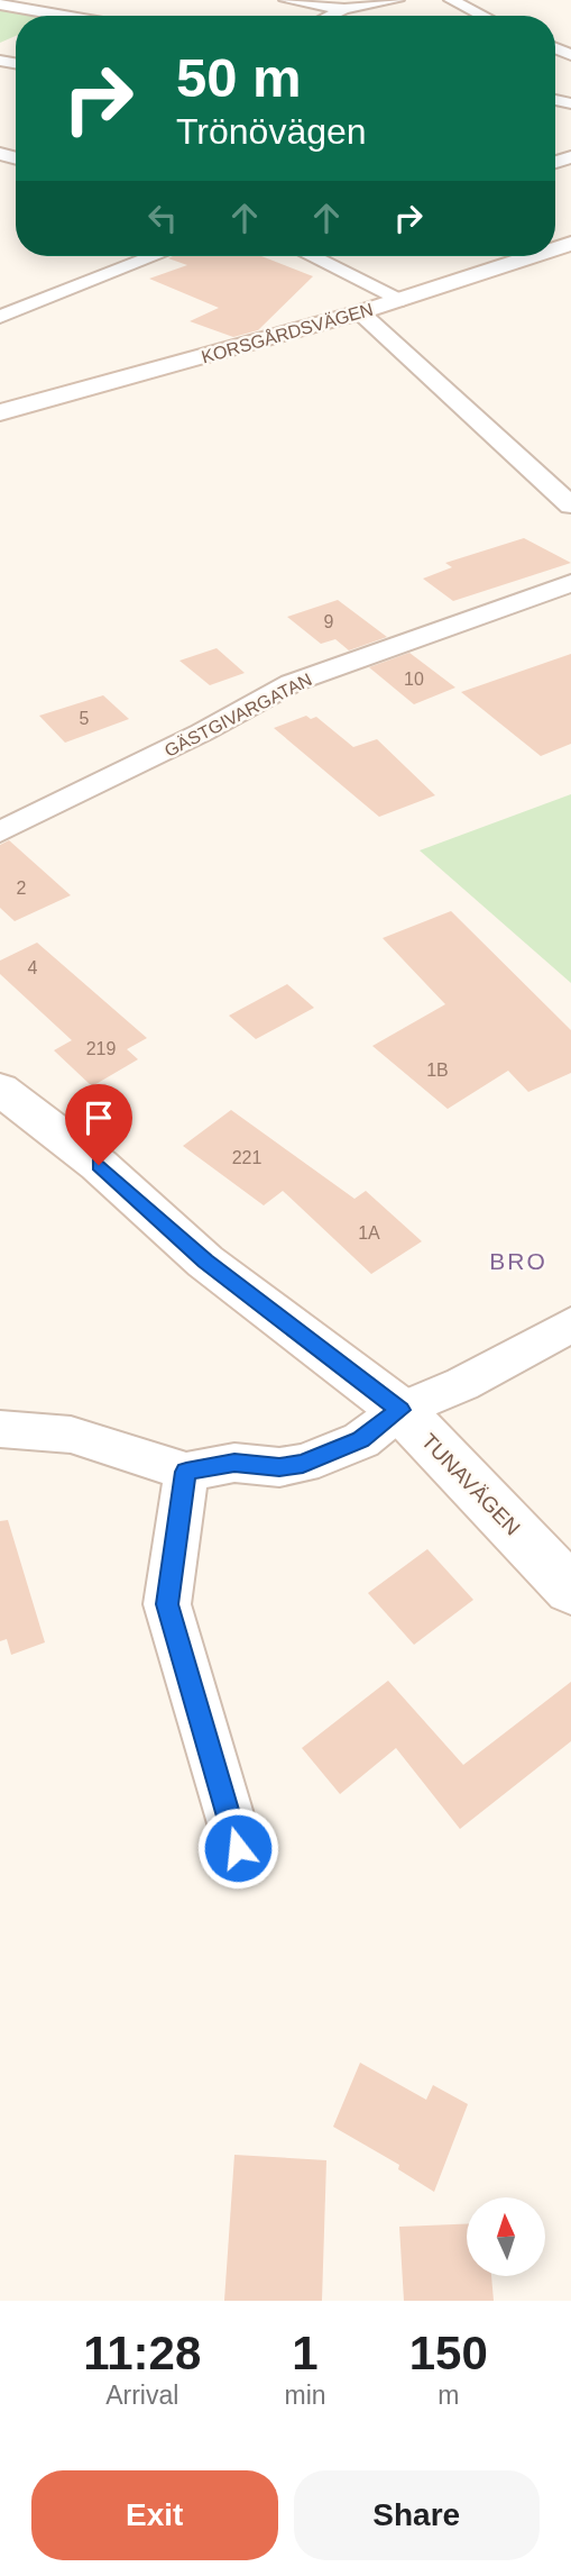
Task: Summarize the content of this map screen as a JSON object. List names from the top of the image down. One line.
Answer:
{"streets":{"street":["KORSGÅRDSVÄGEN","GÄSTGIVARGATAN","TUNAVÄGEN"]},"districts":["BRO"],"house_numbers":["9","10","5","2","4","219","1B","221","1A"],"north":"top","page":{"turn":["50 m","Trönövägen"],"eta":["11:28","Arrival","1","min","150","m"],"buttons":["Exit","Share"]}}
